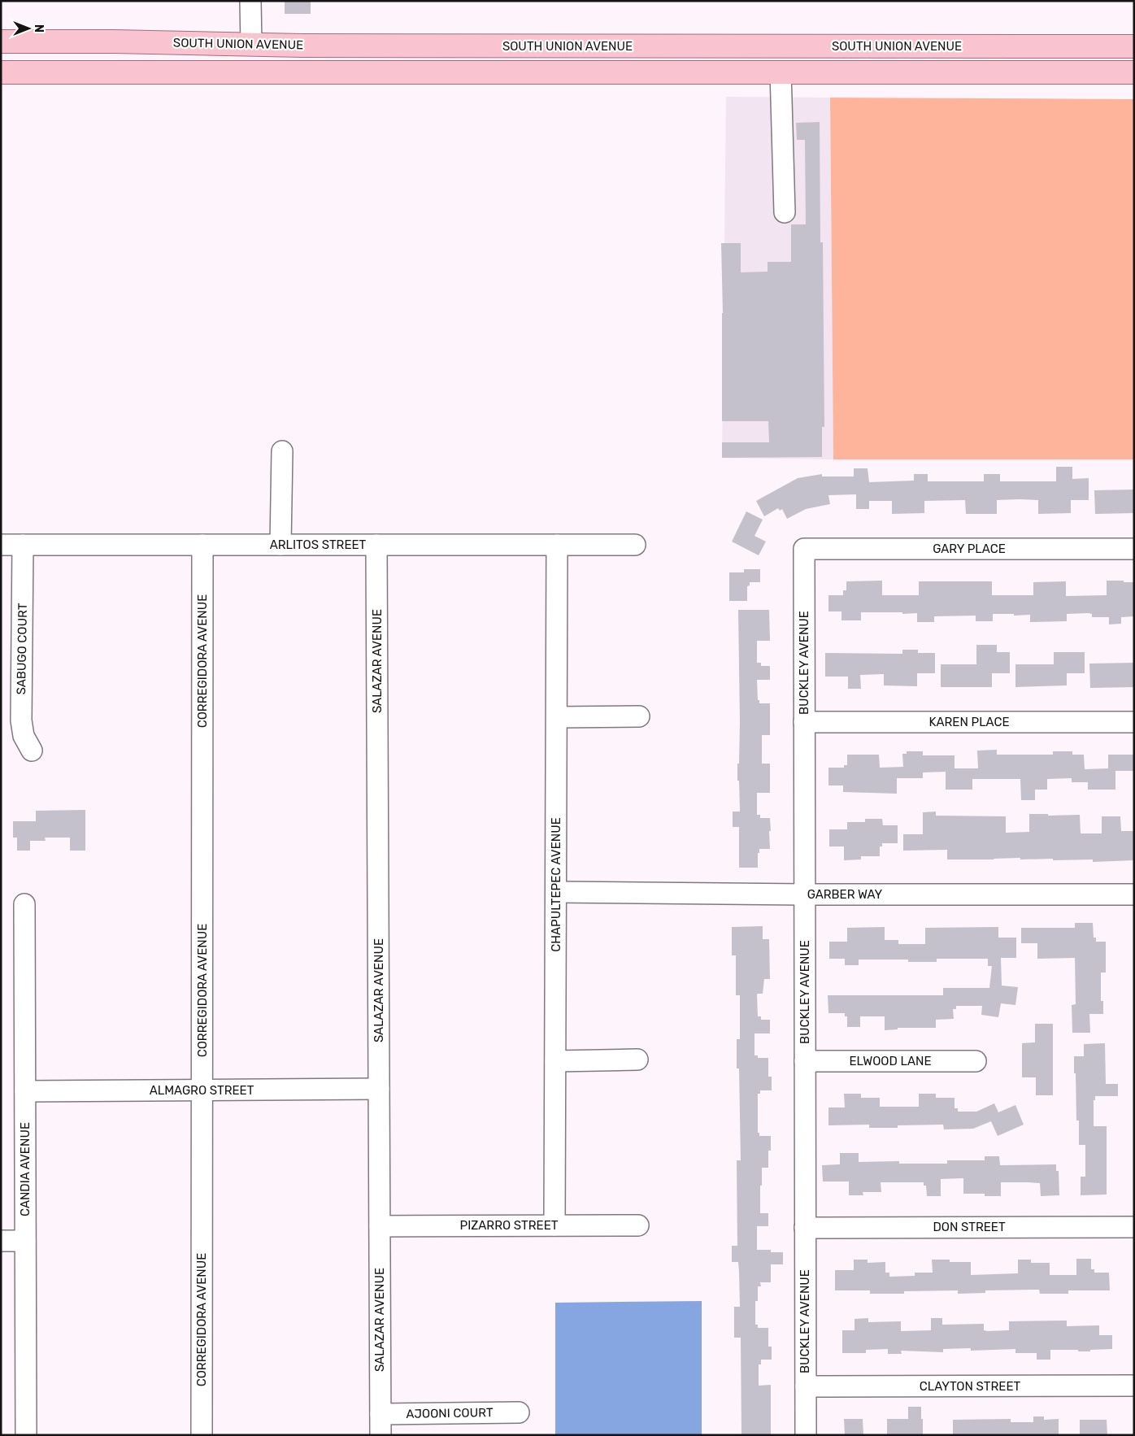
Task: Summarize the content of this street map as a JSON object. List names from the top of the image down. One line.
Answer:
{"streets":{"main road":["SOUTH UNION AVENUE"],"street":["ARLITOS STREET","GARY PLACE","SABUGO COURT","CORREGIDORA AVENUE","SALAZAR AVENUE","BUCKLEY AVENUE","KAREN PLACE","CHAPULTEPEC AVENUE","GARBER WAY","ELWOOD LANE","ALMAGRO STREET","CANDIA AVENUE","PIZARRO STREET","DON STREET","CLAYTON STREET","AJOONI COURT"]},"crossings":[["ARLITOS STREET","SABUGO COURT"],["ARLITOS STREET","CORREGIDORA AVENUE"],["ARLITOS STREET","SALAZAR AVENUE"],["ARLITOS STREET","CHAPULTEPEC AVENUE"],["GARY PLACE","BUCKLEY AVENUE"],["CORREGIDORA AVENUE","ALMAGRO STREET"],["SALAZAR AVENUE","ALMAGRO STREET"],["SALAZAR AVENUE","PIZARRO STREET"],["SALAZAR AVENUE","AJOONI COURT"],["BUCKLEY AVENUE","KAREN PLACE"],["BUCKLEY AVENUE","GARBER WAY"],["BUCKLEY AVENUE","ELWOOD LANE"],["BUCKLEY AVENUE","DON STREET"],["BUCKLEY AVENUE","CLAYTON STREET"],["CHAPULTEPEC AVENUE","GARBER WAY"],["CHAPULTEPEC AVENUE","PIZARRO STREET"],["ALMAGRO STREET","CANDIA AVENUE"]],"north":"right"}
